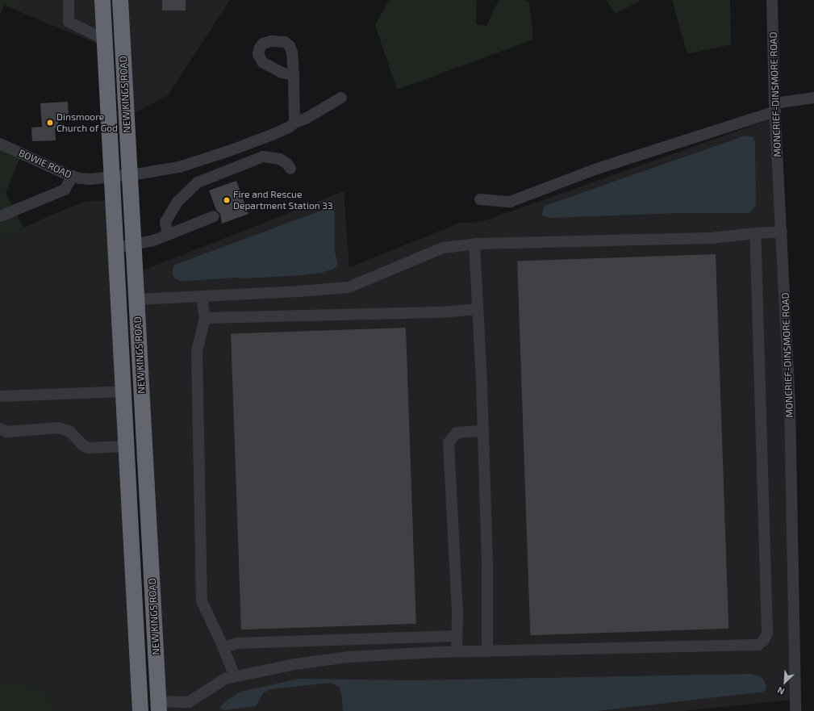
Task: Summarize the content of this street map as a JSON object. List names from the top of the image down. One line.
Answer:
{"streets":{"highway":["NEW KINGS ROAD"],"street":["MONCRIEF-DINSMORE ROAD","BOWIE ROAD"]},"crossings":[["NEW KINGS ROAD","BOWIE ROAD"]],"places":["Dinsmoore Church of God","Fire and Rescue Department Station 33"],"north":"bottom left"}
